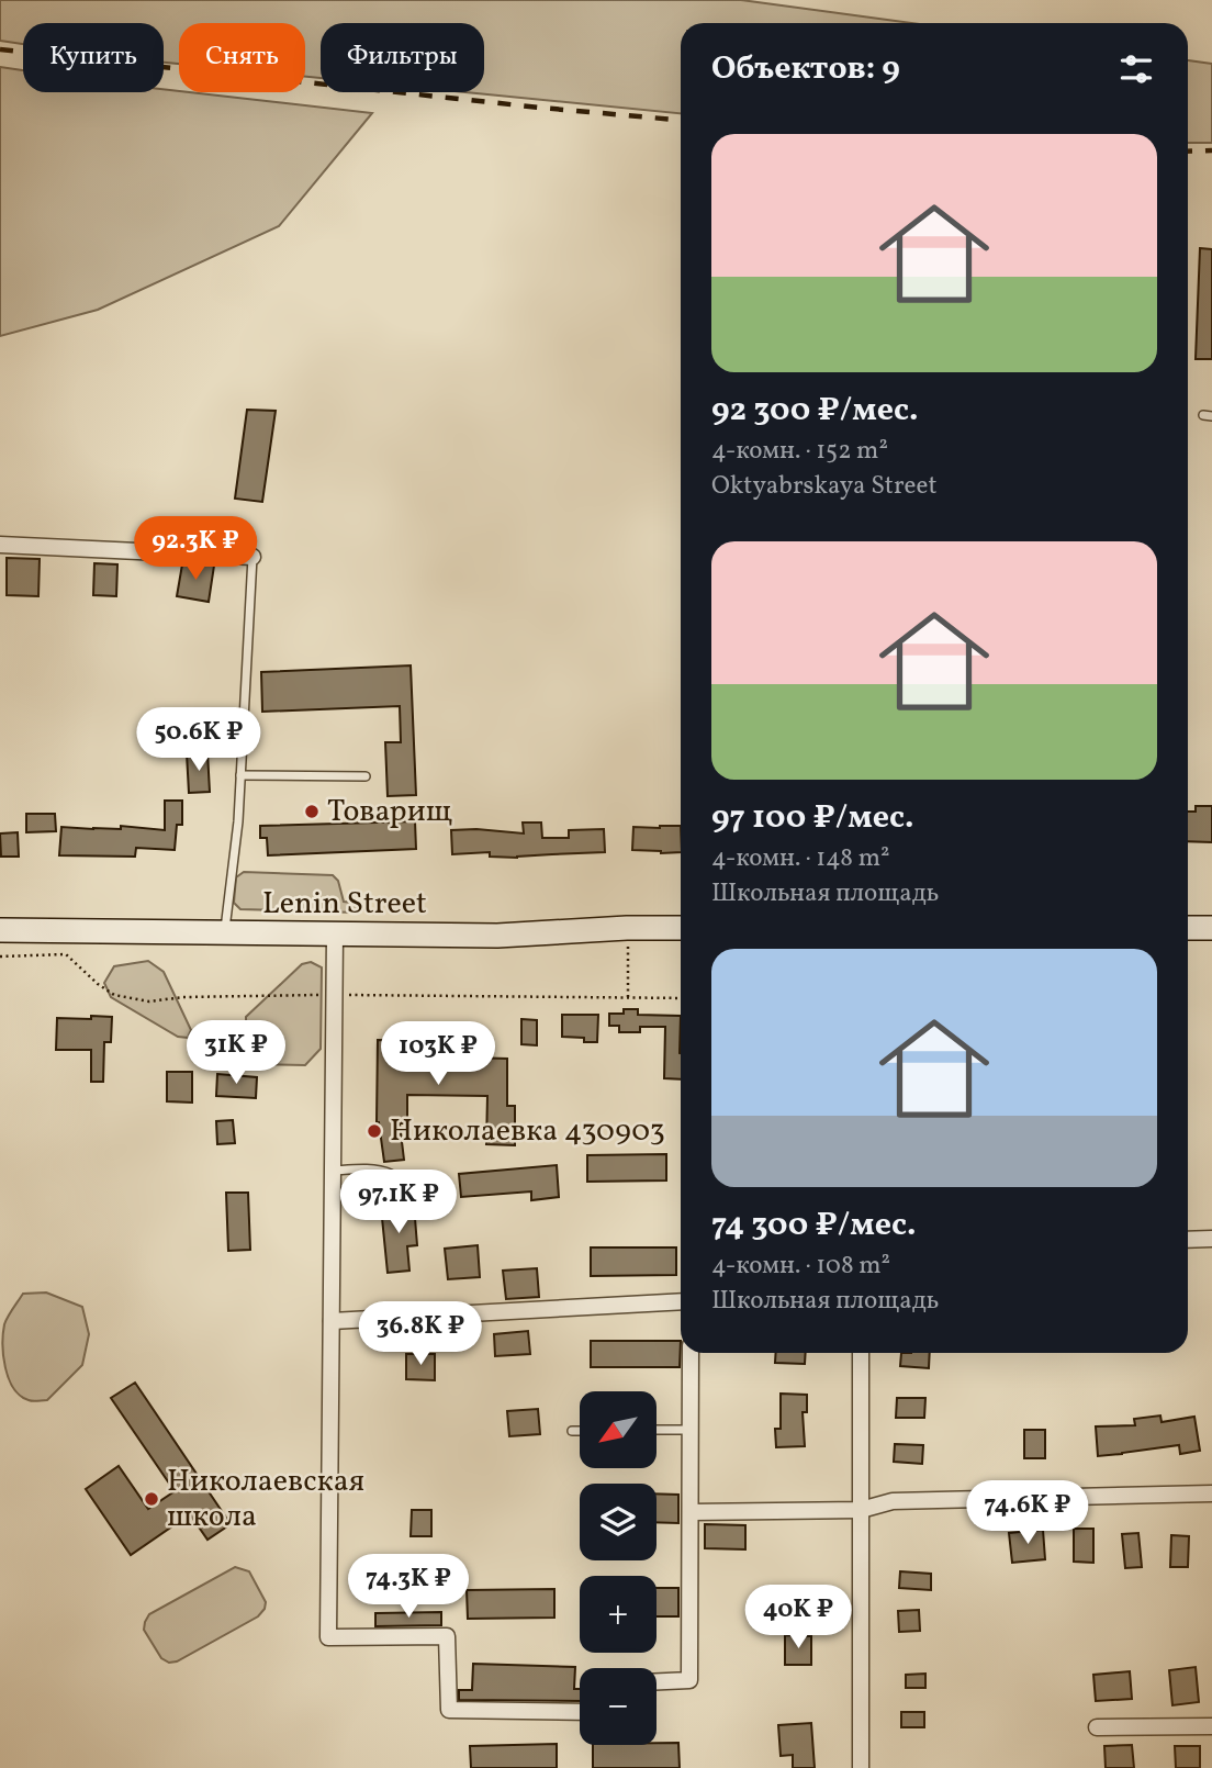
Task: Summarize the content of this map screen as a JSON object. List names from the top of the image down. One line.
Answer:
{"streets":{"main road":["Lenin Street"]},"places":["Товарищ","Николаевка 430903","Николаевская школа"],"north":"bottom left","page":{"chip":["Купить","Снять","Фильтры"],"heading":"Объектов: 9","list":[{"name":"92 300 ₽/мес.","note":"4-комн. · 152 m² · Oktyabrskaya Street"},{"name":"97 100 ₽/мес.","note":"4-комн. · 148 m² · Школьная площадь"},{"name":"74 300 ₽/мес.","note":"4-комн. · 108 m² · Школьная площадь"}],"price":["92.3K ₽","50.6K ₽","31K ₽","103K ₽","97.1K ₽","36.8K ₽","74.6K ₽","74.3K ₽","40K ₽"],"map_buttons":["+","−"]}}
